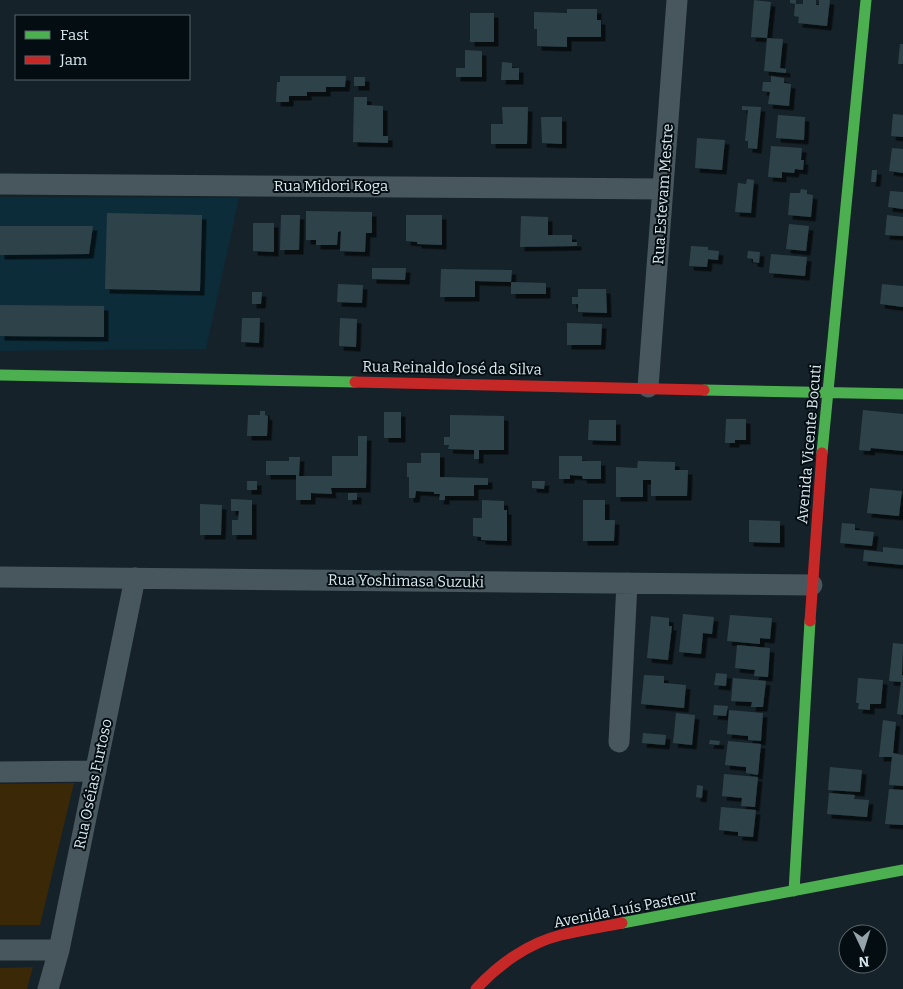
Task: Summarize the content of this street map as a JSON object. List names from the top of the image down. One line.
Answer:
{"streets":{"street":["Rua Midori Koga","Rua Estevam Mestre","Rua Reinaldo José da Silva","Avenida Vicente Bocuti","Rua Yoshimasa Suzuki","Rua Oséias Furtoso","Avenida Luís Pasteur"]},"crossings":[["Rua Midori Koga","Rua Estevam Mestre"],["Rua Estevam Mestre","Rua Reinaldo José da Silva"],["Rua Reinaldo José da Silva","Avenida Vicente Bocuti"],["Avenida Vicente Bocuti","Rua Yoshimasa Suzuki"],["Avenida Vicente Bocuti","Avenida Luís Pasteur"],["Rua Yoshimasa Suzuki","Rua Oséias Furtoso"]],"legend":["Fast","Jam"],"north":"bottom"}
